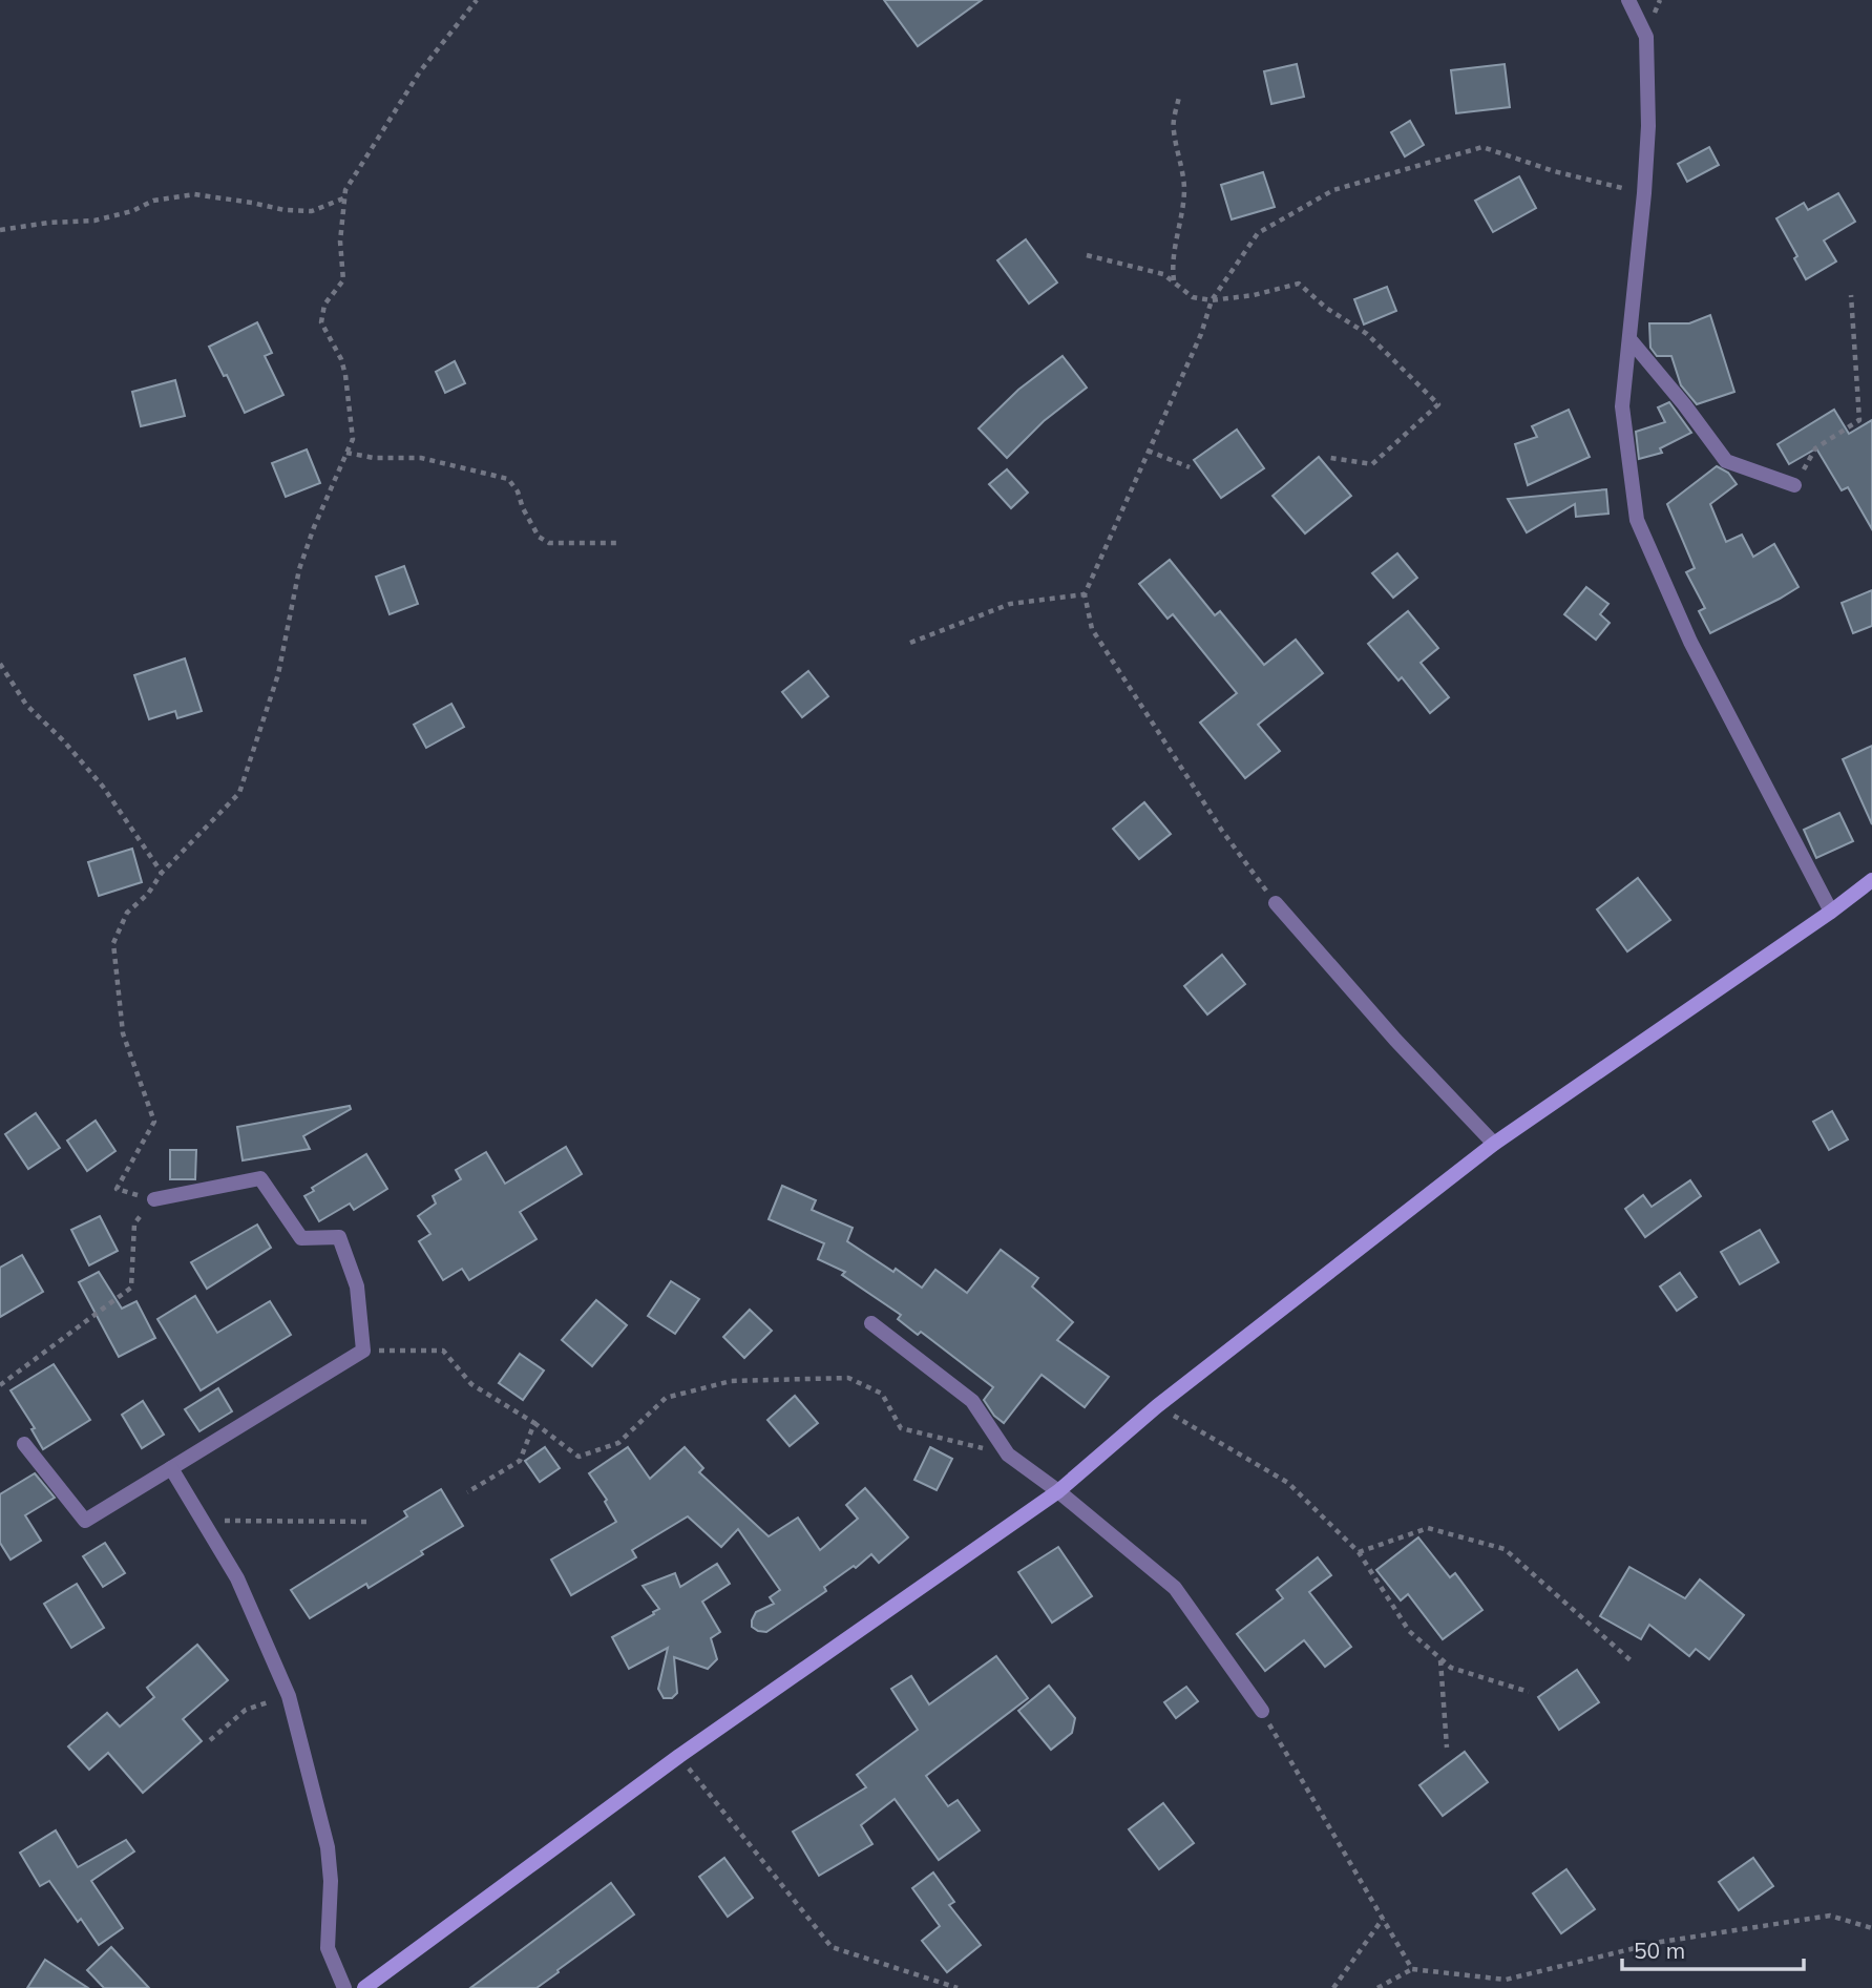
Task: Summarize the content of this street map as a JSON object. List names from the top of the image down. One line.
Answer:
{"scale_bar":"50 m"}
